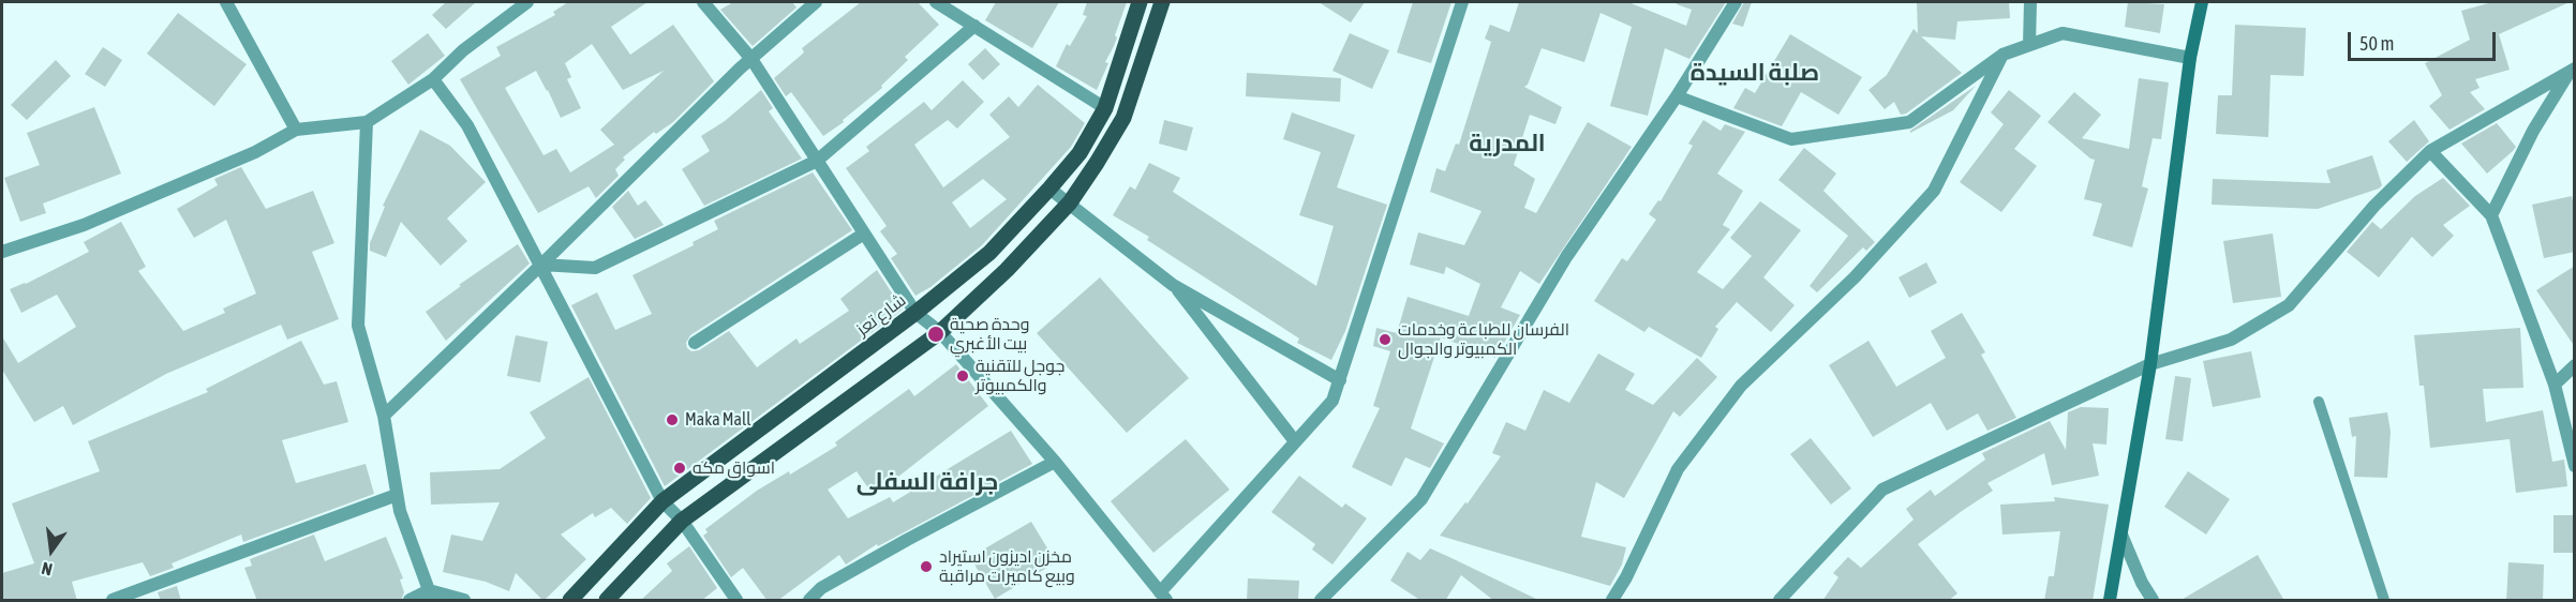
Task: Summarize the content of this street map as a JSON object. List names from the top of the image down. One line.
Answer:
{"streets":{"main road":["شارع تعز"]},"districts":["صلبة السيدة","المدرية","جرافة السفلى"],"places":["وحدة صحية بيت الأغبري","الفرسان للطباعة وخدمات الكمبيوتر والجوال","جوجل للتقنية والكمبيوتر","Maka Mall","اسواق مكه","مخزن اديزون استيراد وبيع كاميرات مراقبة"],"scale_bar":"50 m","north":"bottom"}
